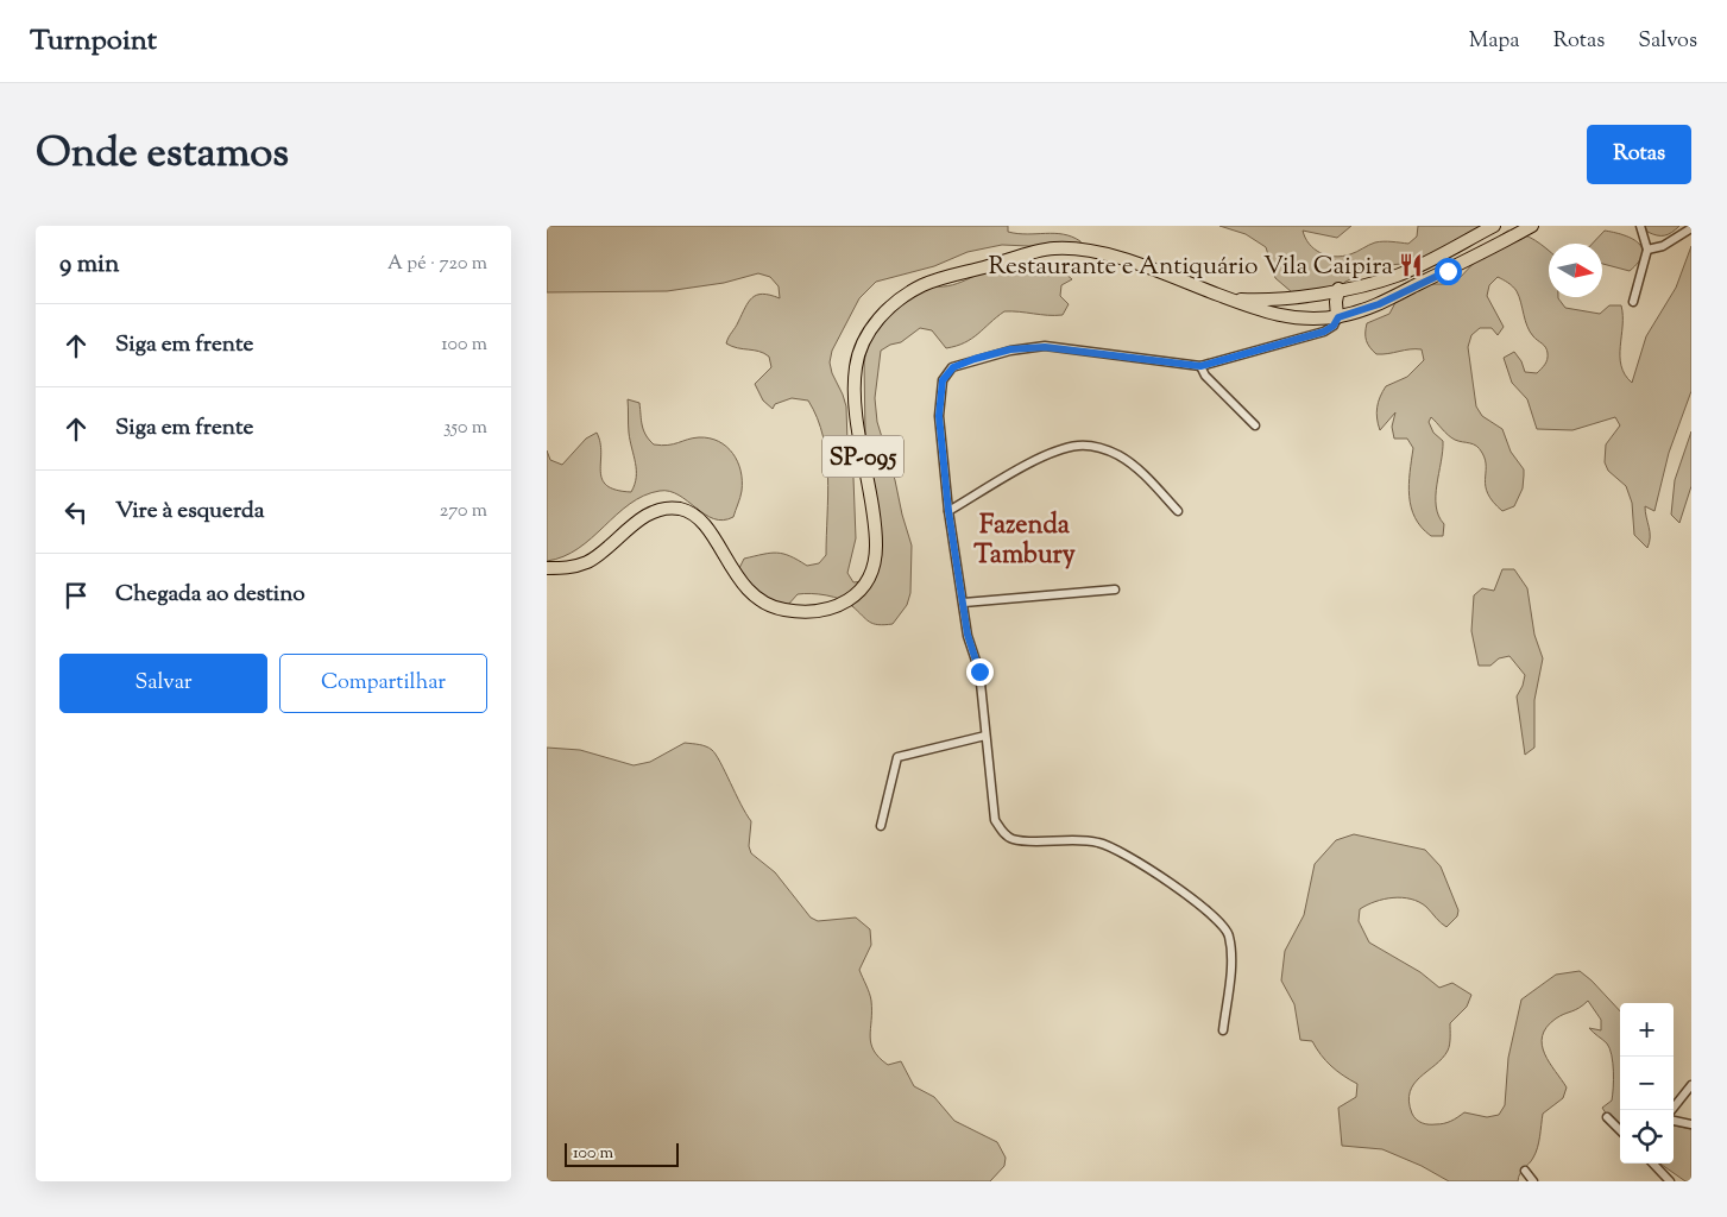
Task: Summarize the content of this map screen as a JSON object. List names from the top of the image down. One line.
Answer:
{"streets":{"main road":["SP-095"]},"districts":["Fazenda Tambury"],"places":{"restaurant":["Restaurante e Antiquário Vila Caipira"]},"scale_bar":"100 m","north":"right","page":{"header":"Turnpoint","nav":["Mapa","Rotas","Salvos"],"title":"Onde estamos","buttons":["Rotas",["Salvar","Compartilhar"]],"heading":["9 min","A pé · 720 m"],"list":[["Siga em frente","100 m"],["Siga em frente","350 m"],["Vire à esquerda","270 m"],"Chegada ao destino"],"map_buttons":["+","−"],"scale":"100 m"}}
